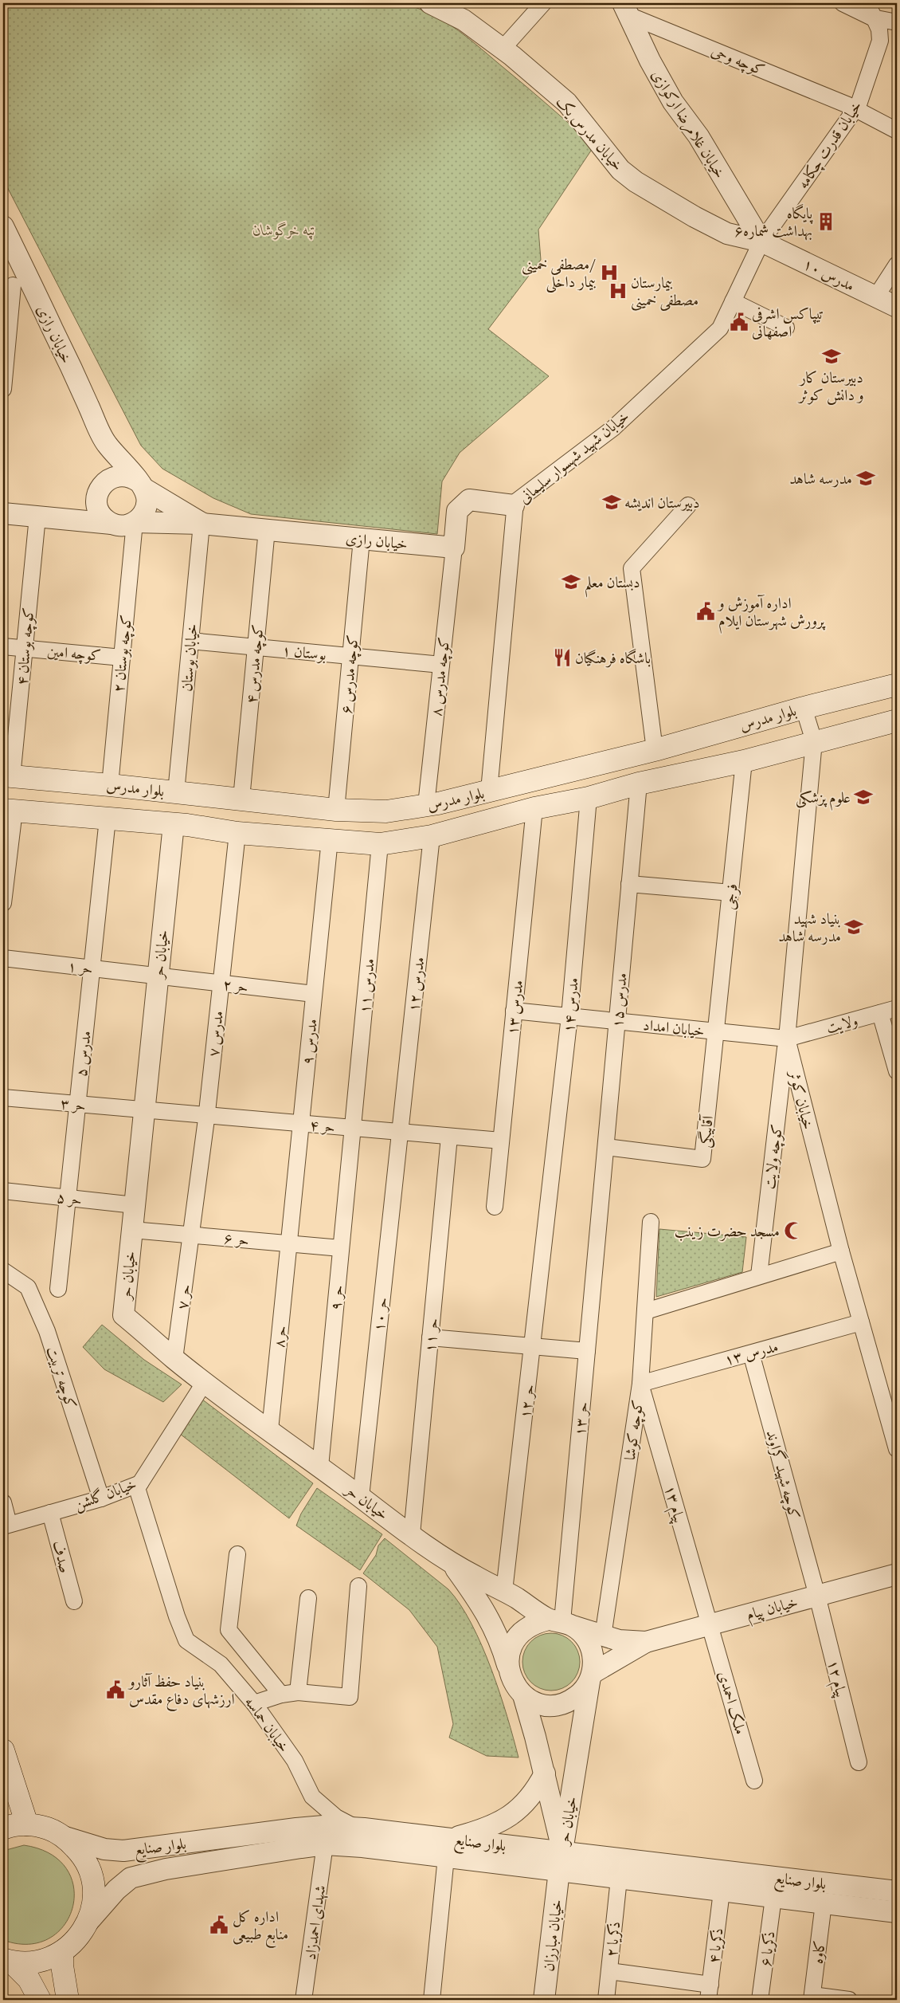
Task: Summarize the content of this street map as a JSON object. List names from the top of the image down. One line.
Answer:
{"streets":{"main road":["بلوار مدرس"],"street":["کوچه وحی","خیابان غلامرضا ارکوازی","خیابان مدرس یک","خیابان قدرت چکامه","مدرس ۱۰","خیابان رازی","خیابان شهید شهسوار سلیمانی","کوچه بوستان ۴","بوستان ۱","کوچه امین","کوچه بوستان ۲","خیابان بوستان","کوچه مدرس ۴","کوچه مدرس ۶","کوچه مدرس ۸","فرجی","خیابان حر","حر ۱","مدرس ۱۲","حر ۲","مدرس ۱۱","مدرس ۱۵","مدرس ۱۴","مدرس ۱۳","ولایت","خیابان امداد","مدرس ۷","مدرس ۹","مدرس ۵","خیابان کوثر","حر ۳","حر ۴","آقابیگی","کوچه ولایت","حر ۵","حر ۶","حر ۷","حر ۹","حر ۱۰","حر ۱۱","حر۸","کوچه تربیت","حر ۱۲","۱۳ حر","کوچه کوشا","کوچه شهید گراوند","خیابان گلشن","پیام ۱۳","صدف","خیابان پیام","پیام ۱۲","ملک احمدی","خیابان حماسه","بلوار صنایع","شهدای احمدزاد","خیابان مبارزان","ذکریا ۲","ذکریا ۴","ذکریا ۶","کاوه"]},"crossings":[["کوچه وحی","خیابان غلامرضا ارکوازی"],["کوچه وحی","خیابان قدرت چکامه"],["خیابان غلامرضا ارکوازی","خیابان مدرس یک"],["خیابان غلامرضا ارکوازی","خیابان قدرت چکامه"],["خیابان غلامرضا ارکوازی","مدرس ۱۰"],["خیابان غلامرضا ارکوازی","خیابان شهید شهسوار سلیمانی"],["خیابان مدرس یک","خیابان قدرت چکامه"],["خیابان مدرس یک","مدرس ۱۰"],["خیابان مدرس یک","خیابان شهید شهسوار سلیمانی"],["خیابان قدرت چکامه","مدرس ۱۰"],["خیابان قدرت چکامه","خیابان شهید شهسوار سلیمانی"],["مدرس ۱۰","خیابان شهید شهسوار سلیمانی"],["خیابان رازی","کوچه بوستان ۲"],["خیابان رازی","خیابان بوستان"],["خیابان رازی","کوچه مدرس ۴"],["خیابان رازی","کوچه مدرس ۶"],["خیابان رازی","کوچه مدرس ۸"],["خیابان شهید شهسوار سلیمانی","بلوار مدرس"],["کوچه بوستان ۴","کوچه امین"],["کوچه بوستان ۴","بلوار مدرس"],["بوستان ۱","خیابان بوستان"],["بوستان ۱","کوچه مدرس ۴"],["بوستان ۱","کوچه مدرس ۶"],["بوستان ۱","کوچه مدرس ۸"],["کوچه امین","کوچه بوستان ۲"],["کوچه بوستان ۲","بلوار مدرس"],["خیابان بوستان","بلوار مدرس"],["کوچه مدرس ۴","بلوار مدرس"],["کوچه مدرس ۶","بلوار مدرس"],["کوچه مدرس ۸","بلوار مدرس"],["بلوار مدرس","فرجی"],["بلوار مدرس","خیابان حر"],["بلوار مدرس","مدرس ۱۲"],["بلوار مدرس","مدرس ۱۱"],["بلوار مدرس","مدرس ۱۵"],["بلوار مدرس","مدرس ۱۴"],["بلوار مدرس","مدرس ۱۳"],["بلوار مدرس","مدرس ۷"],["بلوار مدرس","مدرس ۹"],["بلوار مدرس","مدرس ۵"],["بلوار مدرس","خیابان کوثر"],["فرجی","خیابان امداد"],["فرجی","آقابیگی"],["خیابان حر","حر ۱"],["خیابان حر","حر ۲"],["خیابان حر","حر ۳"],["خیابان حر","حر ۴"],["خیابان حر","حر ۵"],["خیابان حر","حر ۶"],["خیابان حر","حر ۷"],["خیابان حر","حر ۹"],["خیابان حر","حر ۱۰"],["خیابان حر","حر ۱۱"],["خیابان حر","حر۸"],["خیابان حر","حر ۱۲"],["خیابان حر","۱۳ حر"],["خیابان حر","خیابان گلشن"],["خیابان حر","خیابان پیام"],["خیابان حر","بلوار صنایع"],["خیابان حر","خیابان مبارزان"],["حر ۱","حر ۲"],["حر ۱","مدرس ۵"],["مدرس ۱۲","حر ۴"],["مدرس ۱۲","حر ۱۰"],["حر ۲","مدرس ۷"],["حر ۲","مدرس ۹"],["مدرس ۱۱","حر ۴"],["مدرس ۱۱","حر ۹"],["مدرس ۱۵","خیابان امداد"],["مدرس ۱۵","آقابیگی"],["مدرس ۱۵","۱۳ حر"],["مدرس ۱۴","خیابان امداد"],["مدرس ۱۴","حر ۱۲"],["مدرس ۱۳","خیابان امداد"],["مدرس ۱۳","خیابان کوثر"],["مدرس ۱۳","حر ۴"],["مدرس ۱۳","کوچه کوشا"],["مدرس ۱۳","کوچه شهید گراوند"],["مدرس ۱۳","پیام ۱۳"],["ولایت","خیابان امداد"],["ولایت","خیابان کوثر"],["ولایت","کوچه ولایت"],["خیابان امداد","خیابان کوثر"],["خیابان امداد","آقابیگی"],["خیابان امداد","کوچه ولایت"],["مدرس ۷","حر ۴"],["مدرس ۷","حر ۶"],["مدرس ۷","حر ۷"],["مدرس ۹","حر ۴"],["مدرس ۹","حر ۶"],["مدرس ۹","حر۸"],["مدرس ۵","حر ۳"],["مدرس ۵","حر ۵"],["خیابان کوثر","کوچه ولایت"],["حر ۳","حر ۴"],["حر ۴","حر ۹"],["حر ۴","حر ۱۰"],["حر ۴","حر ۱۱"],["حر ۶","حر ۷"],["حر ۶","حر ۹"],["حر ۶","حر۸"],["کوچه تربیت","خیابان گلشن"],["۱۳ حر","خیابان پیام"],["کوچه کوشا","پیام ۱۳"],["کوچه کوشا","خیابان پیام"],["کوچه شهید گراوند","خیابان پیام"],["کوچه شهید گراوند","پیام ۱۲"],["خیابان گلشن","صدف"],["خیابان گلشن","خیابان حماسه"],["پیام ۱۳","خیابان پیام"],["پیام ۱۳","ملک احمدی"],["خیابان پیام","پیام ۱۲"],["خیابان پیام","ملک احمدی"],["خیابان حماسه","بلوار صنایع"],["بلوار صنایع","شهدای احمدزاد"],["بلوار صنایع","خیابان مبارزان"],["بلوار صنایع","ذکریا ۲"],["بلوار صنایع","ذکریا ۴"],["بلوار صنایع","ذکریا ۶"],["بلوار صنایع","کاوه"]],"parks":["تپه خرگوشان"],"places":{"building":["پایگاه بهداشت شماره۶"],"hospital":["مصطفی خمینی/ بیمار داخلی","بیمارستان مصطفی خمینی"],"public building":["تیپاکس اشرفی اصفهانی","اداره آموزش و پرورش شهرستان ایلام","بنیاد حفظ آثارو ارزشهای دفاع مقدس","اداره کل منابع طبیعی"],"school or university":["دبیرستان کار و دانش کوثر","مدرسه شاهد","دبیرستان اندیشه","دبستان معلم","علوم پزشکی","بنیاد شهید مدرسه شاهد"],"restaurant":["باشگاه فرهنگیان"],"mosque":["مسجد حضرت زینب"]}}
